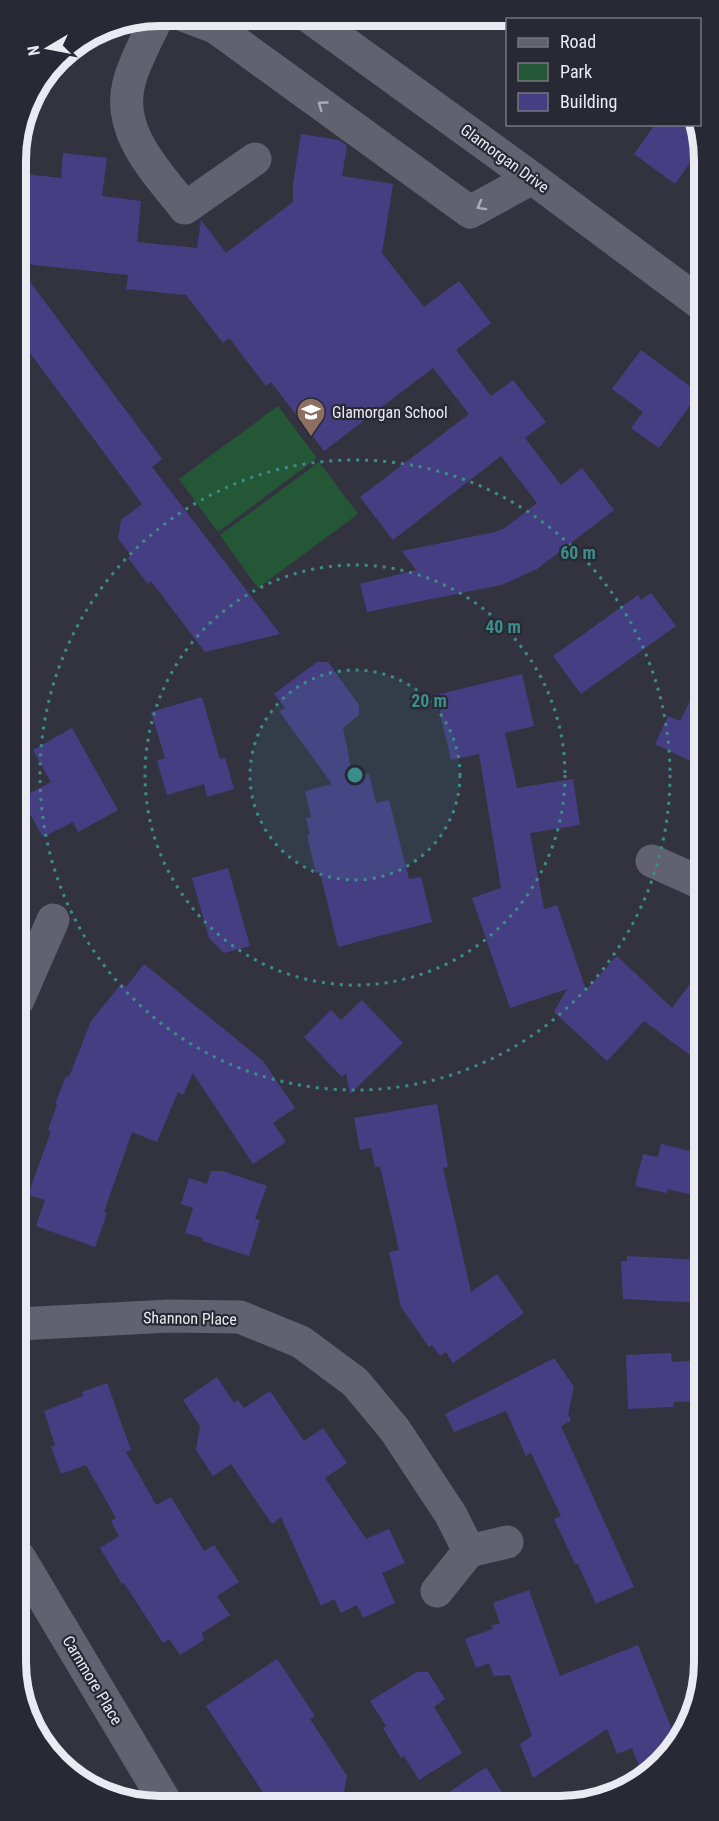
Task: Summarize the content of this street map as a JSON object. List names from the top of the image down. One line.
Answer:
{"streets":{"street":["Glamorgan Drive","Shannon Place","Carnmore Place"]},"places":{"school or university":["Glamorgan School"]},"legend":["Road","Park","Building"],"north":"left","rings":["60 m","40 m","20 m"]}
